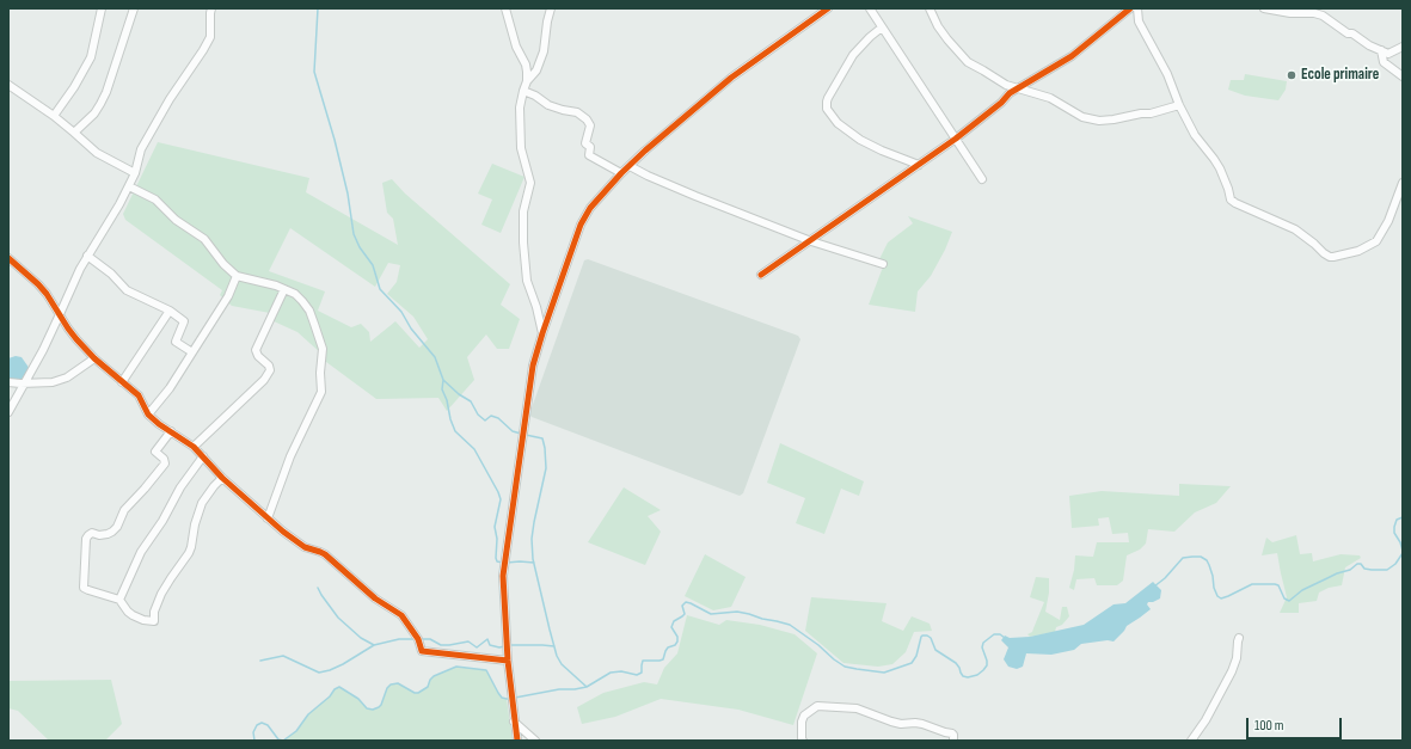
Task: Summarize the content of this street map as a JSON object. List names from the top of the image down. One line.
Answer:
{"places":["Ecole primaire"],"scale_bar":"100 m"}
